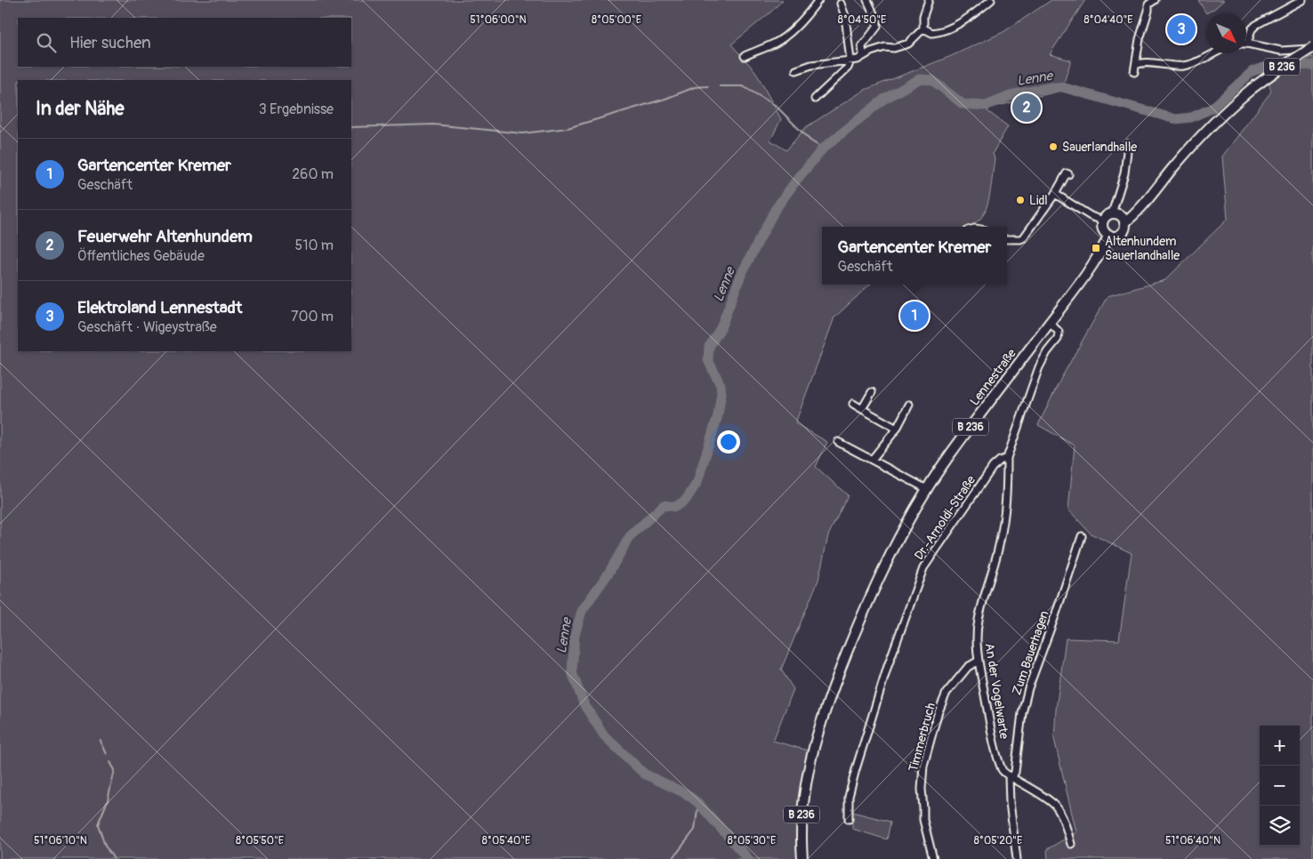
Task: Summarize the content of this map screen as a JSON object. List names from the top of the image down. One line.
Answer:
{"streets":{"main road":["B 236","Lennestraße"],"street":["Dr.-Arnoldi-Straße","Zum Bauerhagen","An der Vogelwarte","Timmerbruch"]},"crossings":[["B 236","Lennestraße"],["Dr.-Arnoldi-Straße","An der Vogelwarte"],["Zum Bauerhagen","An der Vogelwarte"],["An der Vogelwarte","Timmerbruch"]],"water":["Lenne"],"places":{"other":["Sauerlandhalle","Lidl"],"transit":["Altenhundem Sauerlandhalle"]},"north":"bottom right","page":{"pins":["3","2","1"],"search":"Hier suchen","heading":["In der Nähe","3 Ergebnisse"],"list":[{"mark":"1","name":"Gartencenter Kremer","note":"Geschäft","value":"260 m"},{"mark":"2","name":"Feuerwehr Altenhundem","note":"Öffentliches Gebäude","value":"510 m"},{"mark":"3","name":"Elektroland Lennestadt","note":"Geschäft · Wigeystraße","value":"700 m"}],"popup":["Gartencenter Kremer","Geschäft"],"map_buttons":["+","−"]},"coordinates":["8°05'00\"E","8°04'50\"E","8°04'40\"E","51°06'00\"N","51°06'10\"N","51°06'40\"N","8°05'50\"E","8°05'40\"E","8°05'30\"E","8°05'20\"E"]}
